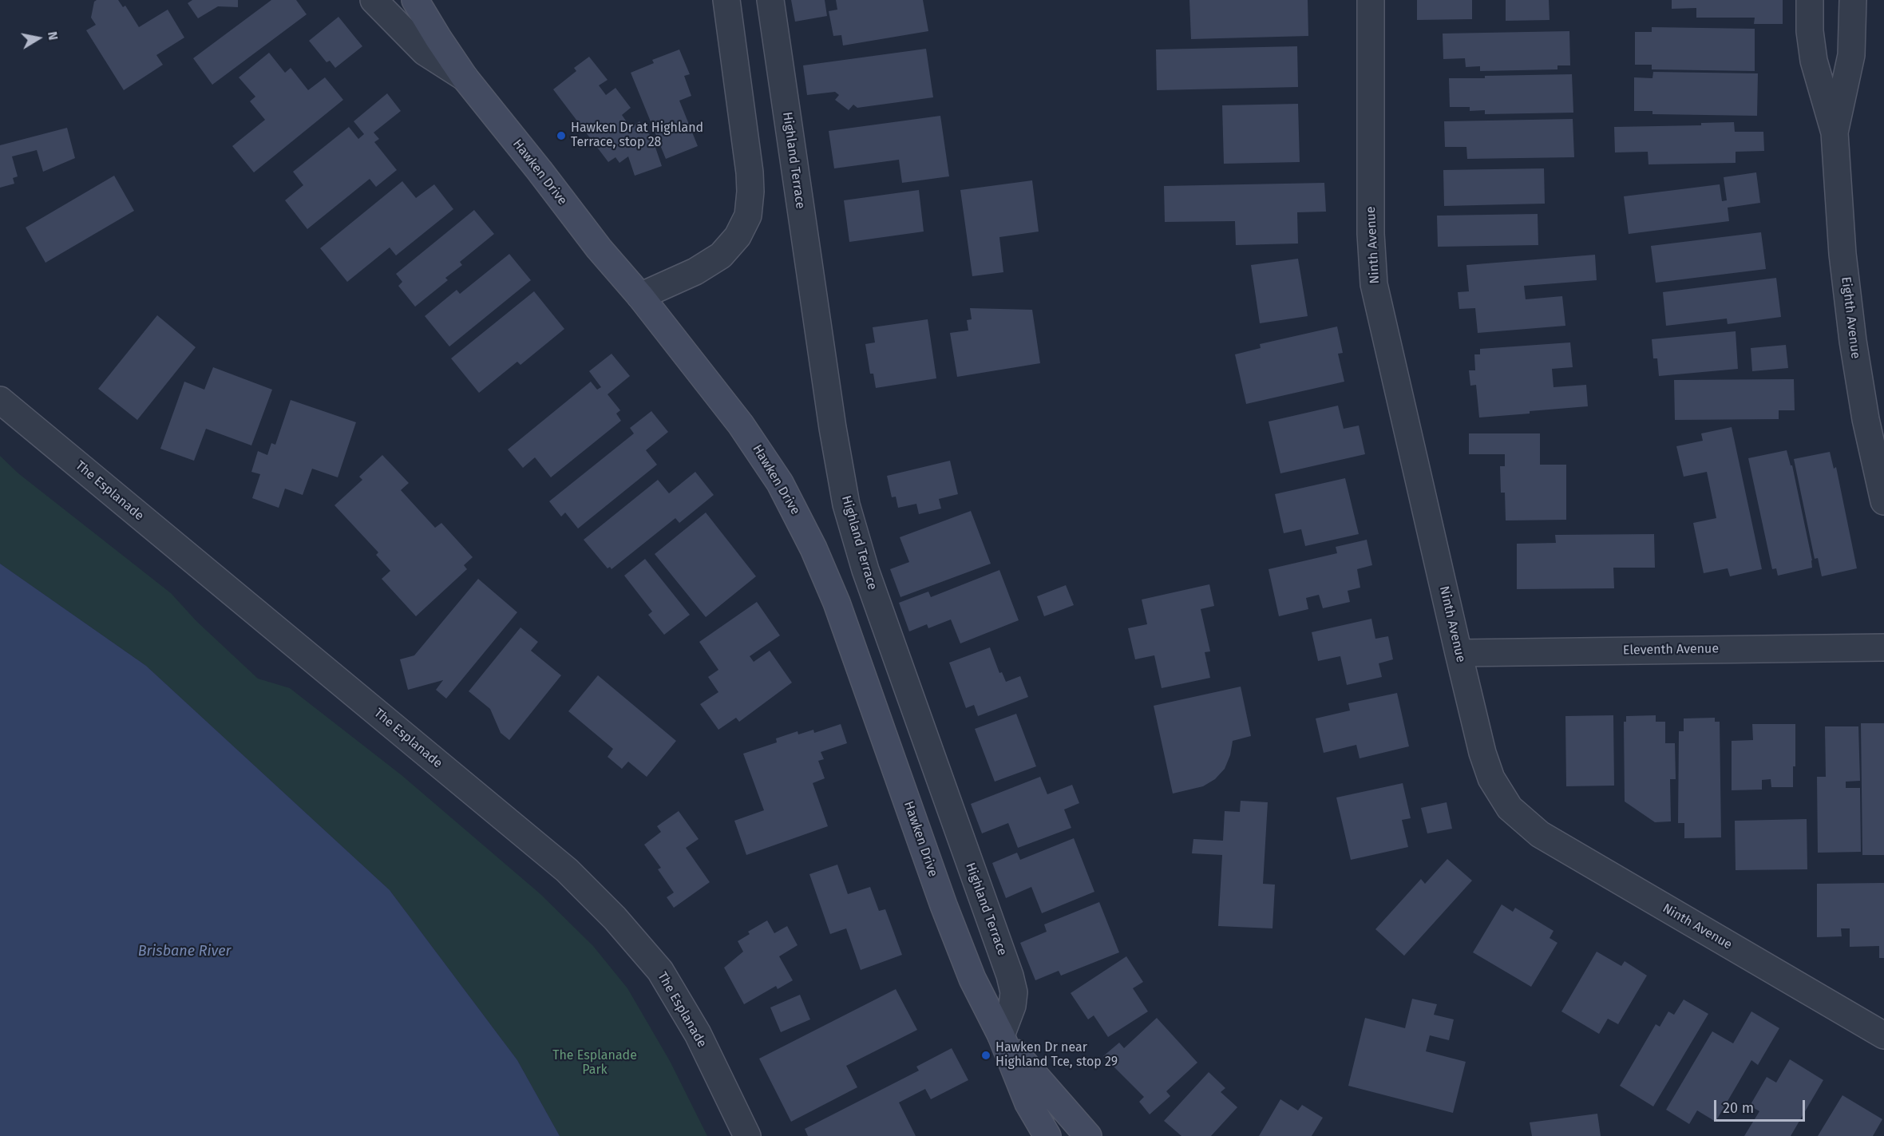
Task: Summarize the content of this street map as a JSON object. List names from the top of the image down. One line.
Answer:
{"streets":{"main road":["Hawken Drive"],"street":["Highland Terrace","Ninth Avenue","Eighth Avenue","The Esplanade","Eleventh Avenue"]},"crossings":[["Highland Terrace","Hawken Drive"],["Ninth Avenue","Eleventh Avenue"]],"water":["Brisbane River"],"parks":["The Esplanade Park"],"places":["Hawken Dr at Highland Terrace, stop 28","Hawken Dr near Highland Tce, stop 29"],"scale_bar":"20 m","north":"right"}
